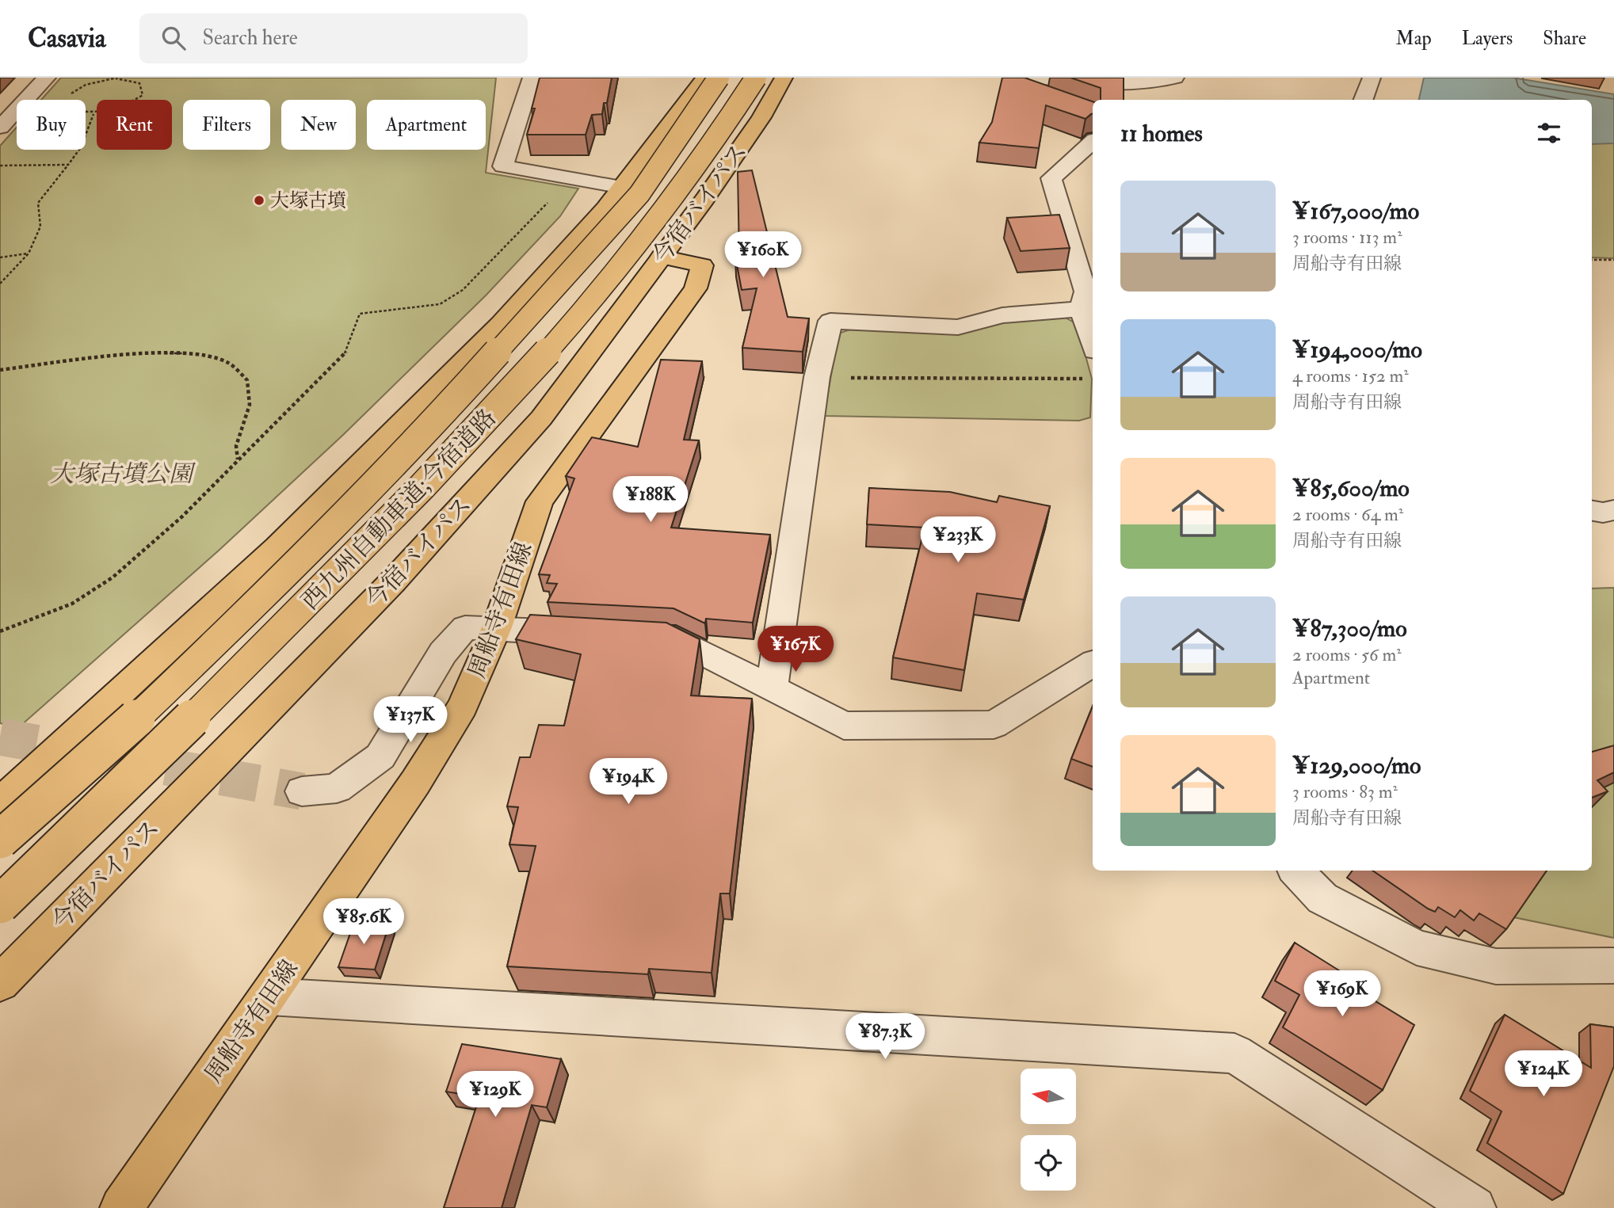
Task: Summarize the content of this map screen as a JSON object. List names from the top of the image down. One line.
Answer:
{"streets":{"main road":["今宿バイパス","西九州自動車道;今宿道路","周船寺有田線"]},"crossings":[["今宿バイパス","周船寺有田線"]],"parks":["大塚古墳公園"],"places":["大塚古墳"],"north":"left","page":{"header":"Casavia","search":"Search here","nav":["Map","Layers","Share"],"chip":["Buy","Rent","Filters","New","Apartment"],"heading":"11 homes","list":[{"name":"¥167,000/mo","note":"3 rooms · 113 m² · 周船寺有田線"},{"name":"¥194,000/mo","note":"4 rooms · 152 m² · 周船寺有田線"},{"name":"¥85,600/mo","note":"2 rooms · 64 m² · 周船寺有田線"},{"name":"¥87,300/mo","note":"2 rooms · 56 m² · Apartment"},{"name":"¥129,000/mo","note":"3 rooms · 83 m² · 周船寺有田線"}],"price":["¥160K","¥188K","¥233K","¥167K","¥137K","¥194K","¥85.6K","¥169K","¥87.3K","¥124K","¥129K"]}}
